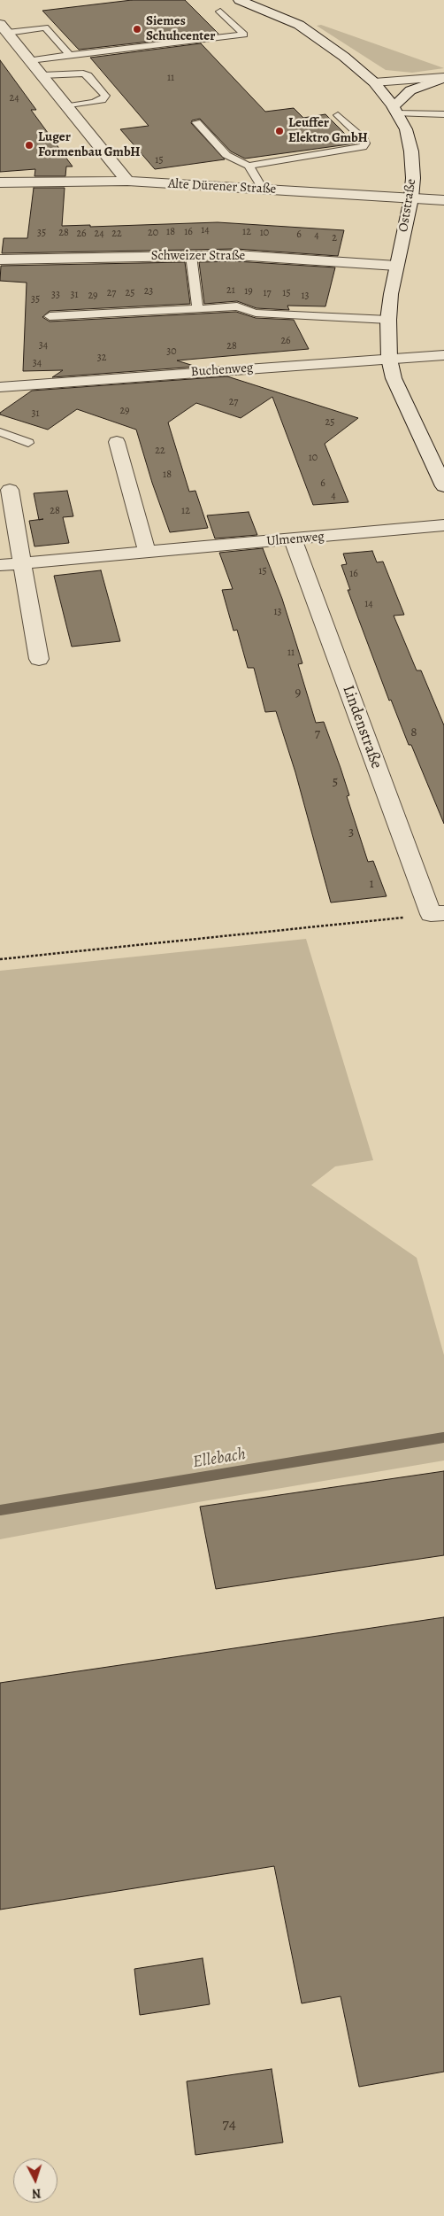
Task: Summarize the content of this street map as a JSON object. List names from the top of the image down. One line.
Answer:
{"streets":{"street":["Alte Dürener Straße","Oststraße","Schweizer Straße","Buchenweg","Ulmenweg","Lindenstraße"]},"crossings":[["Alte Dürener Straße","Oststraße"],["Oststraße","Schweizer Straße"],["Oststraße","Buchenweg"],["Ulmenweg","Lindenstraße"]],"water":["Ellebach"],"places":["Siemes Schuhcenter","Leuffer Elektro GmbH","Luger Formenbau GmbH"],"house_numbers":["11","24","15","14","18","16","12","35","28","20","10","26","24","22","6","4","2","21","23","19","27","25","17","15","33","31","29","13","35","26","34","28","30","32","34","27","29","31","25","22","10","18","6","4","28","12","15","16","14","13","11","9","8","7","5","3","1","74"],"north":"bottom"}
